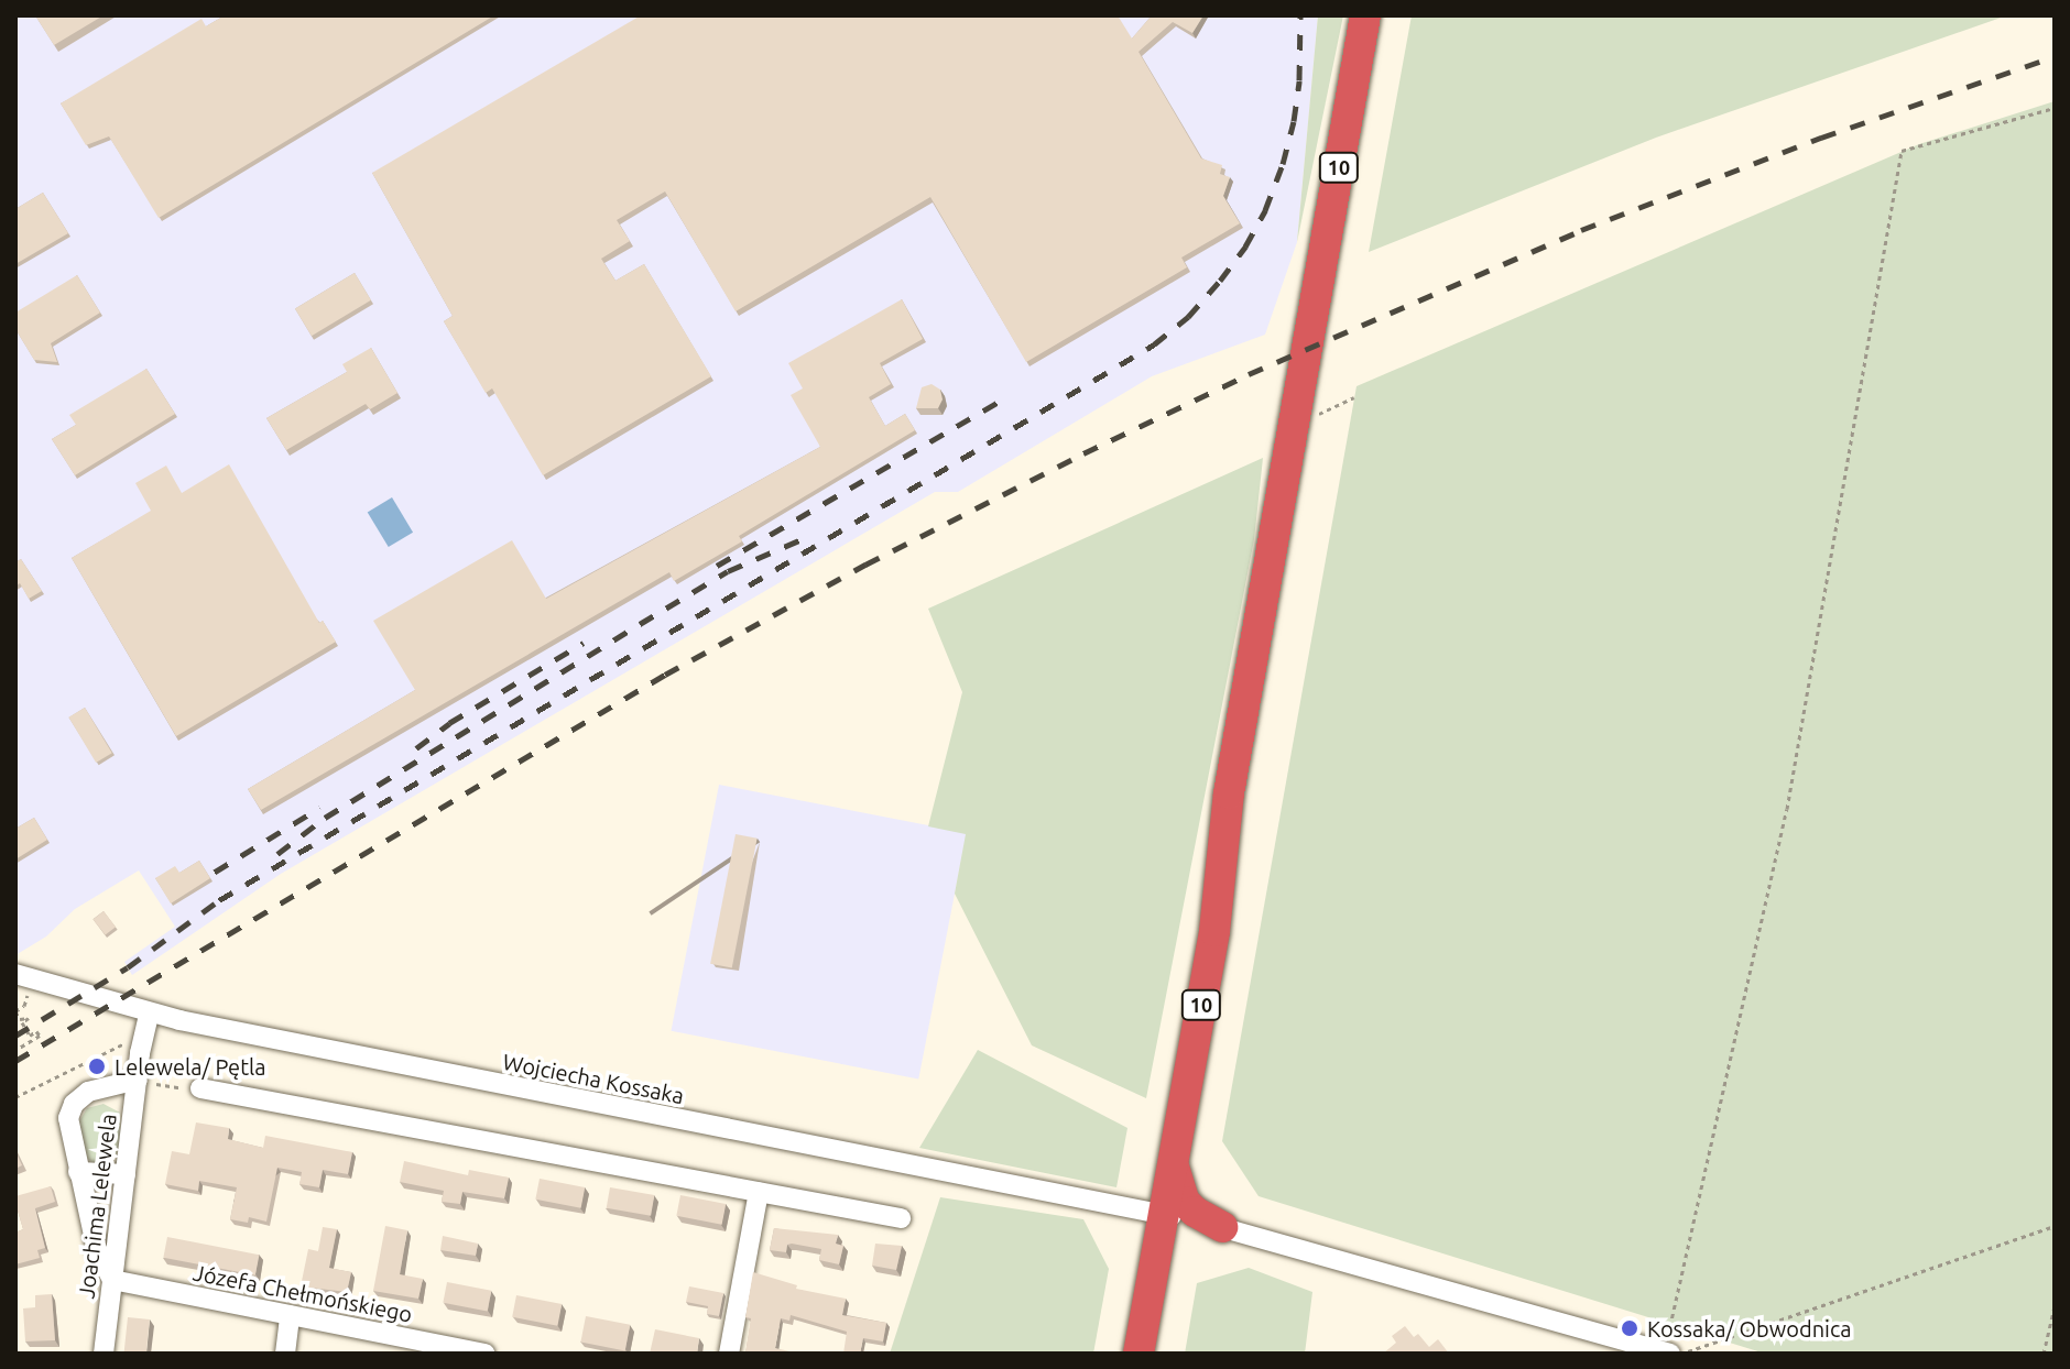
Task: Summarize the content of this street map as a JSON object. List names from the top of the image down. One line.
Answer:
{"streets":{"highway":["10"],"street":["Wojciecha Kossaka","Joachima Lelewela","Józefa Chełmońskiego"]},"crossings":[["10","Wojciecha Kossaka"],["Wojciecha Kossaka","Joachima Lelewela"],["Joachima Lelewela","Józefa Chełmońskiego"]],"places":["Lelewela/ Pętla","Kossaka/ Obwodnica"]}
